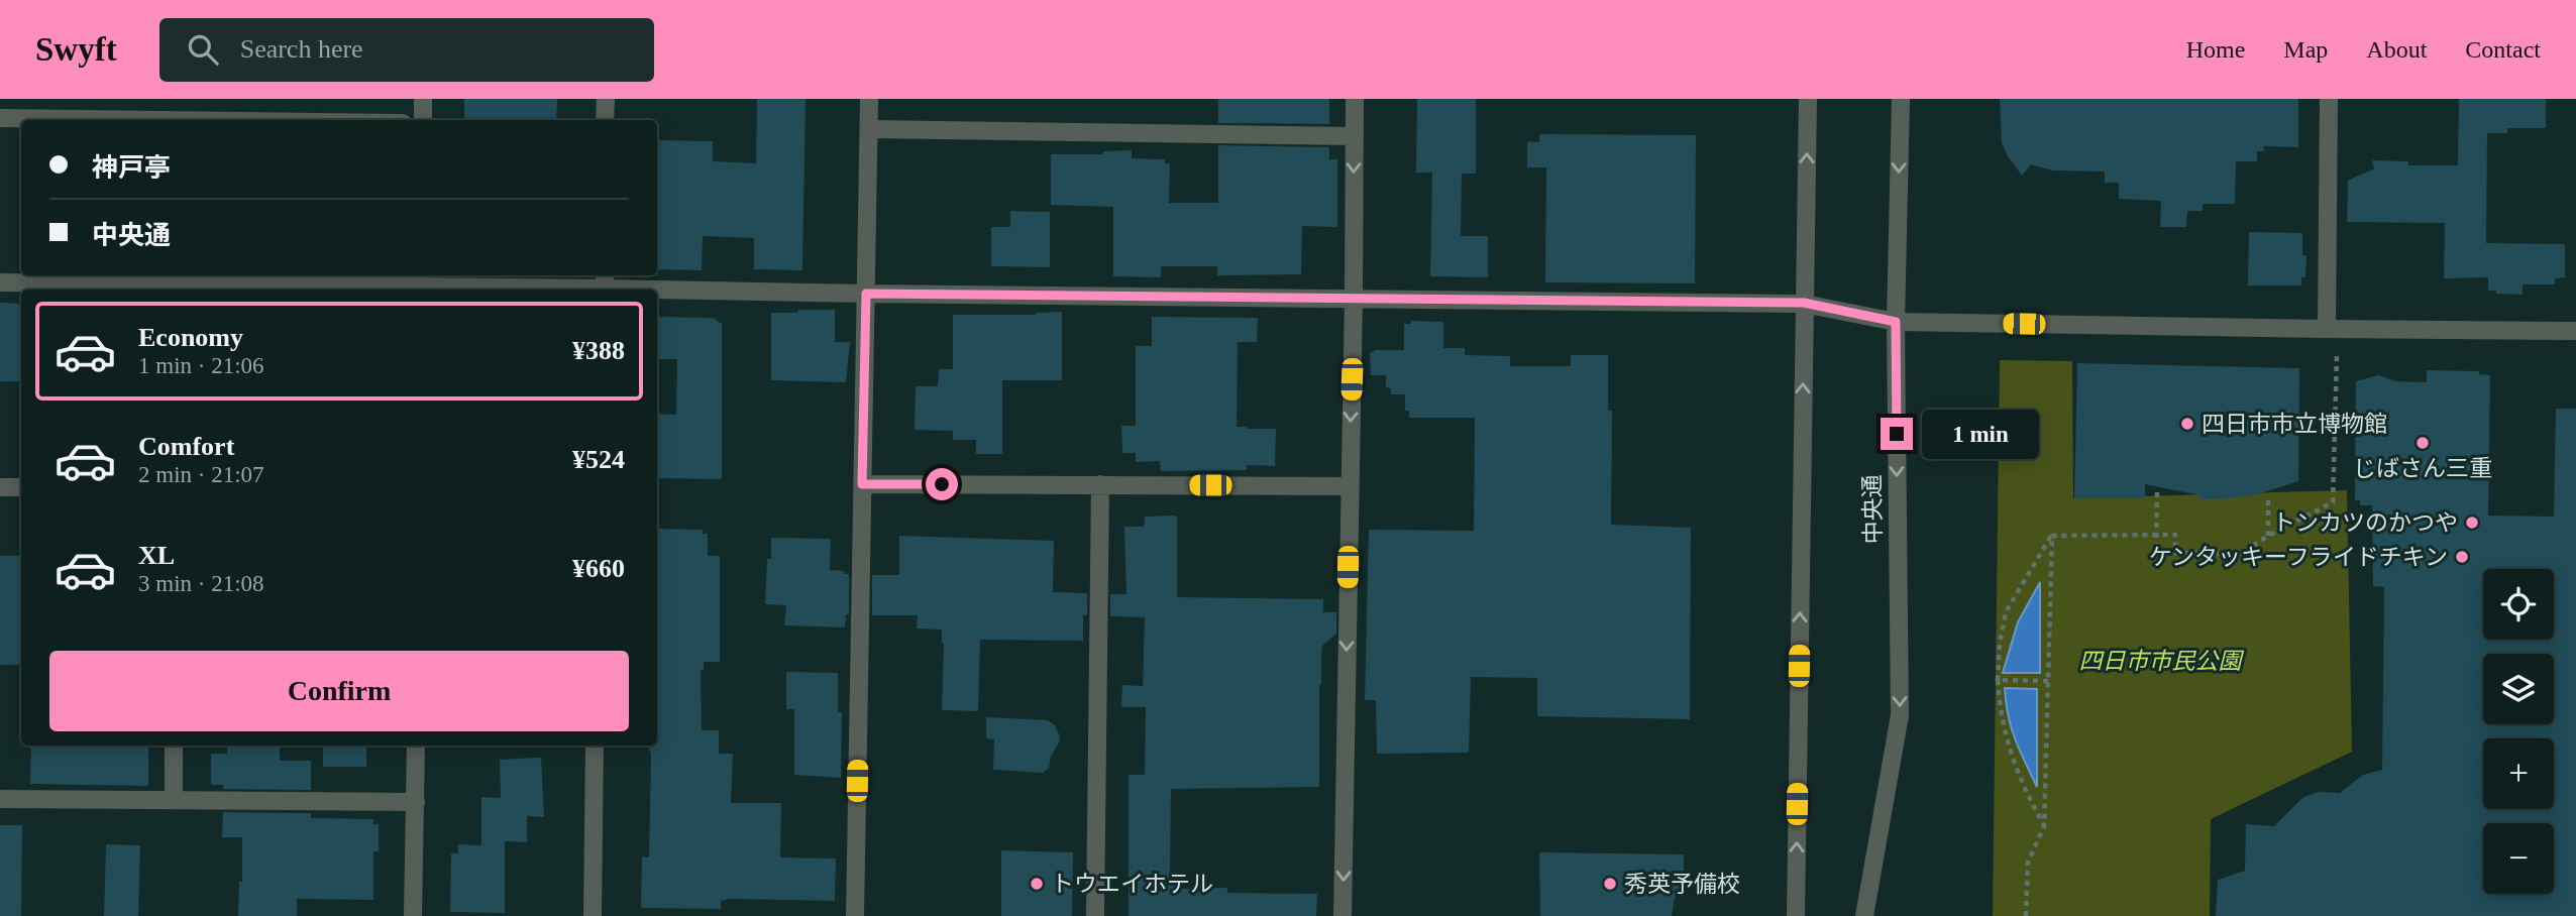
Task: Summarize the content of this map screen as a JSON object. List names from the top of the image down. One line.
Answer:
{"streets":{"street":["中央通"]},"parks":["四日市市民公園"],"places":["四日市市立博物館","じばさん三重","トンカツのかつや","ケンタッキーフライドチキン","トウエイホテル","秀英予備校"],"page":{"header":"Swyft","search":"Search here","nav":["Home","Map","About","Contact"],"banner":["神戸亭","中央通"],"list":[{"name":"Economy","note":"1 min · 21:06","value":"¥388"},{"name":"Comfort","note":"2 min · 21:07","value":"¥524"},{"name":"XL","note":"3 min · 21:08","value":"¥660"}],"bubble":"1 min","map_buttons":["+","−"],"buttons":"Confirm"}}
